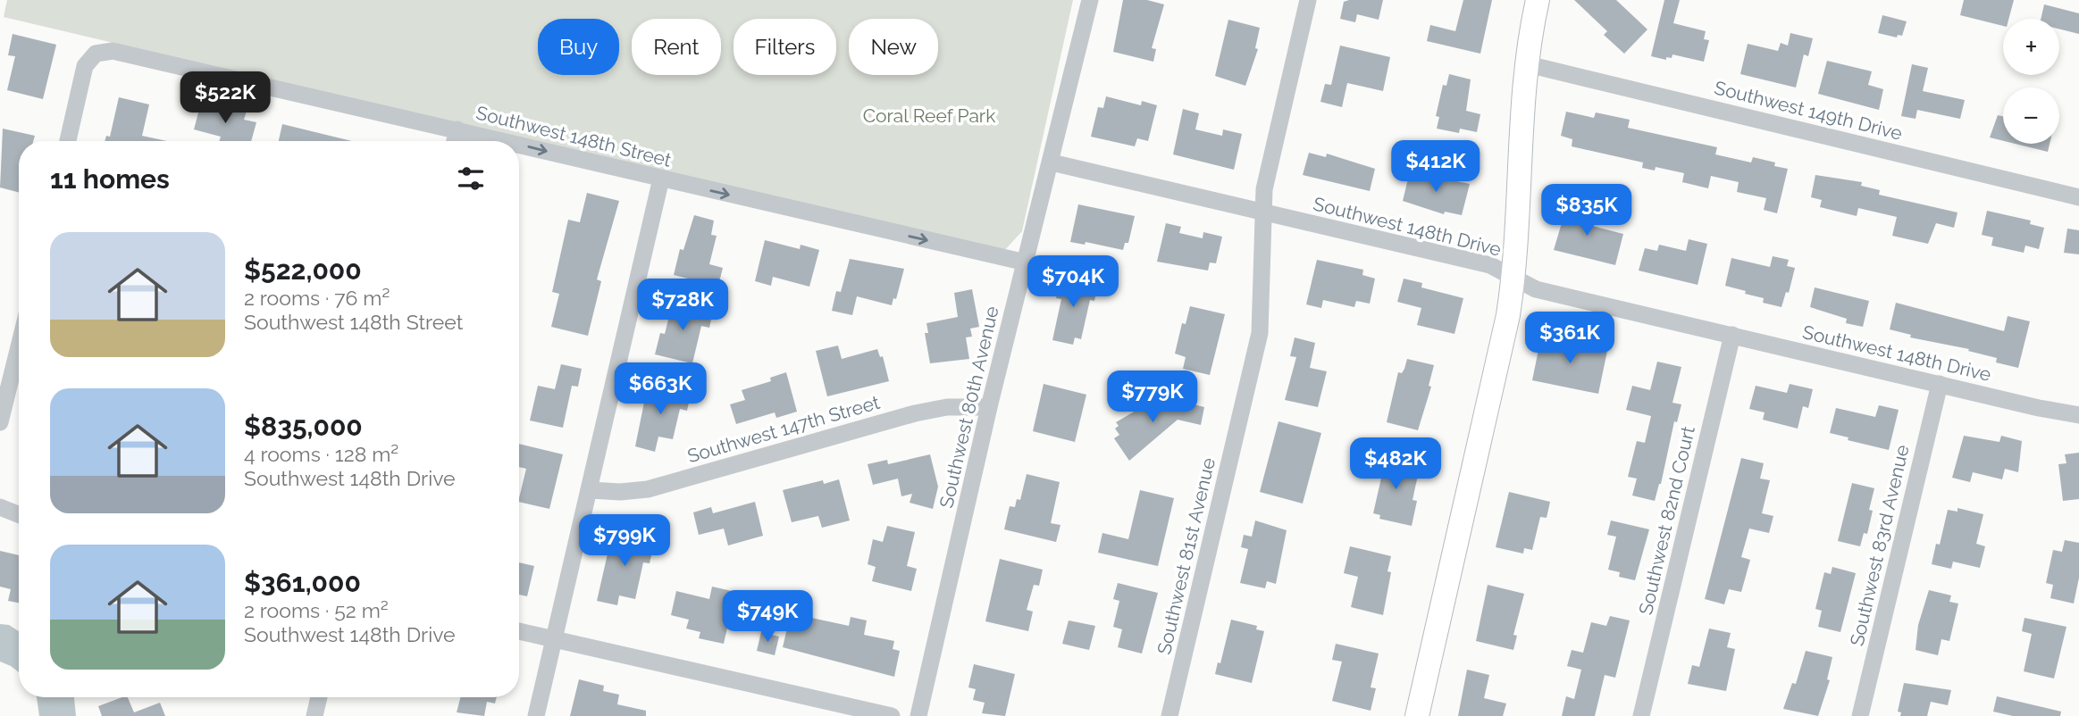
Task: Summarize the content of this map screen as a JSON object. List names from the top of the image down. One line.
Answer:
{"streets":{"street":["Southwest 149th Drive","Southwest 148th Street","Southwest 148th Drive","Southwest 80th Avenue","Southwest 147th Street","Southwest 82nd Court","Southwest 83rd Avenue","Southwest 81st Avenue"]},"crossings":[["Southwest 148th Street","Southwest 80th Avenue"],["Southwest 148th Drive","Southwest 80th Avenue"],["Southwest 148th Drive","Southwest 82nd Court"],["Southwest 148th Drive","Southwest 83rd Avenue"],["Southwest 148th Drive","Southwest 81st Avenue"],["Southwest 80th Avenue","Southwest 147th Street"]],"one_way":["Southwest 148th Street"],"parks":["Coral Reef Park"],"page":{"map_buttons":["+","−"],"chip":["Buy","Rent","Filters","New"],"price":["$522K","$412K","$835K","$704K","$728K","$361K","$663K","$779K","$482K","$799K","$749K"],"heading":"11 homes","list":[{"name":"$522,000","note":"2 rooms · 76 m² · Southwest 148th Street"},{"name":"$835,000","note":"4 rooms · 128 m² · Southwest 148th Drive"},{"name":"$361,000","note":"2 rooms · 52 m² · Southwest 148th Drive"}]}}
